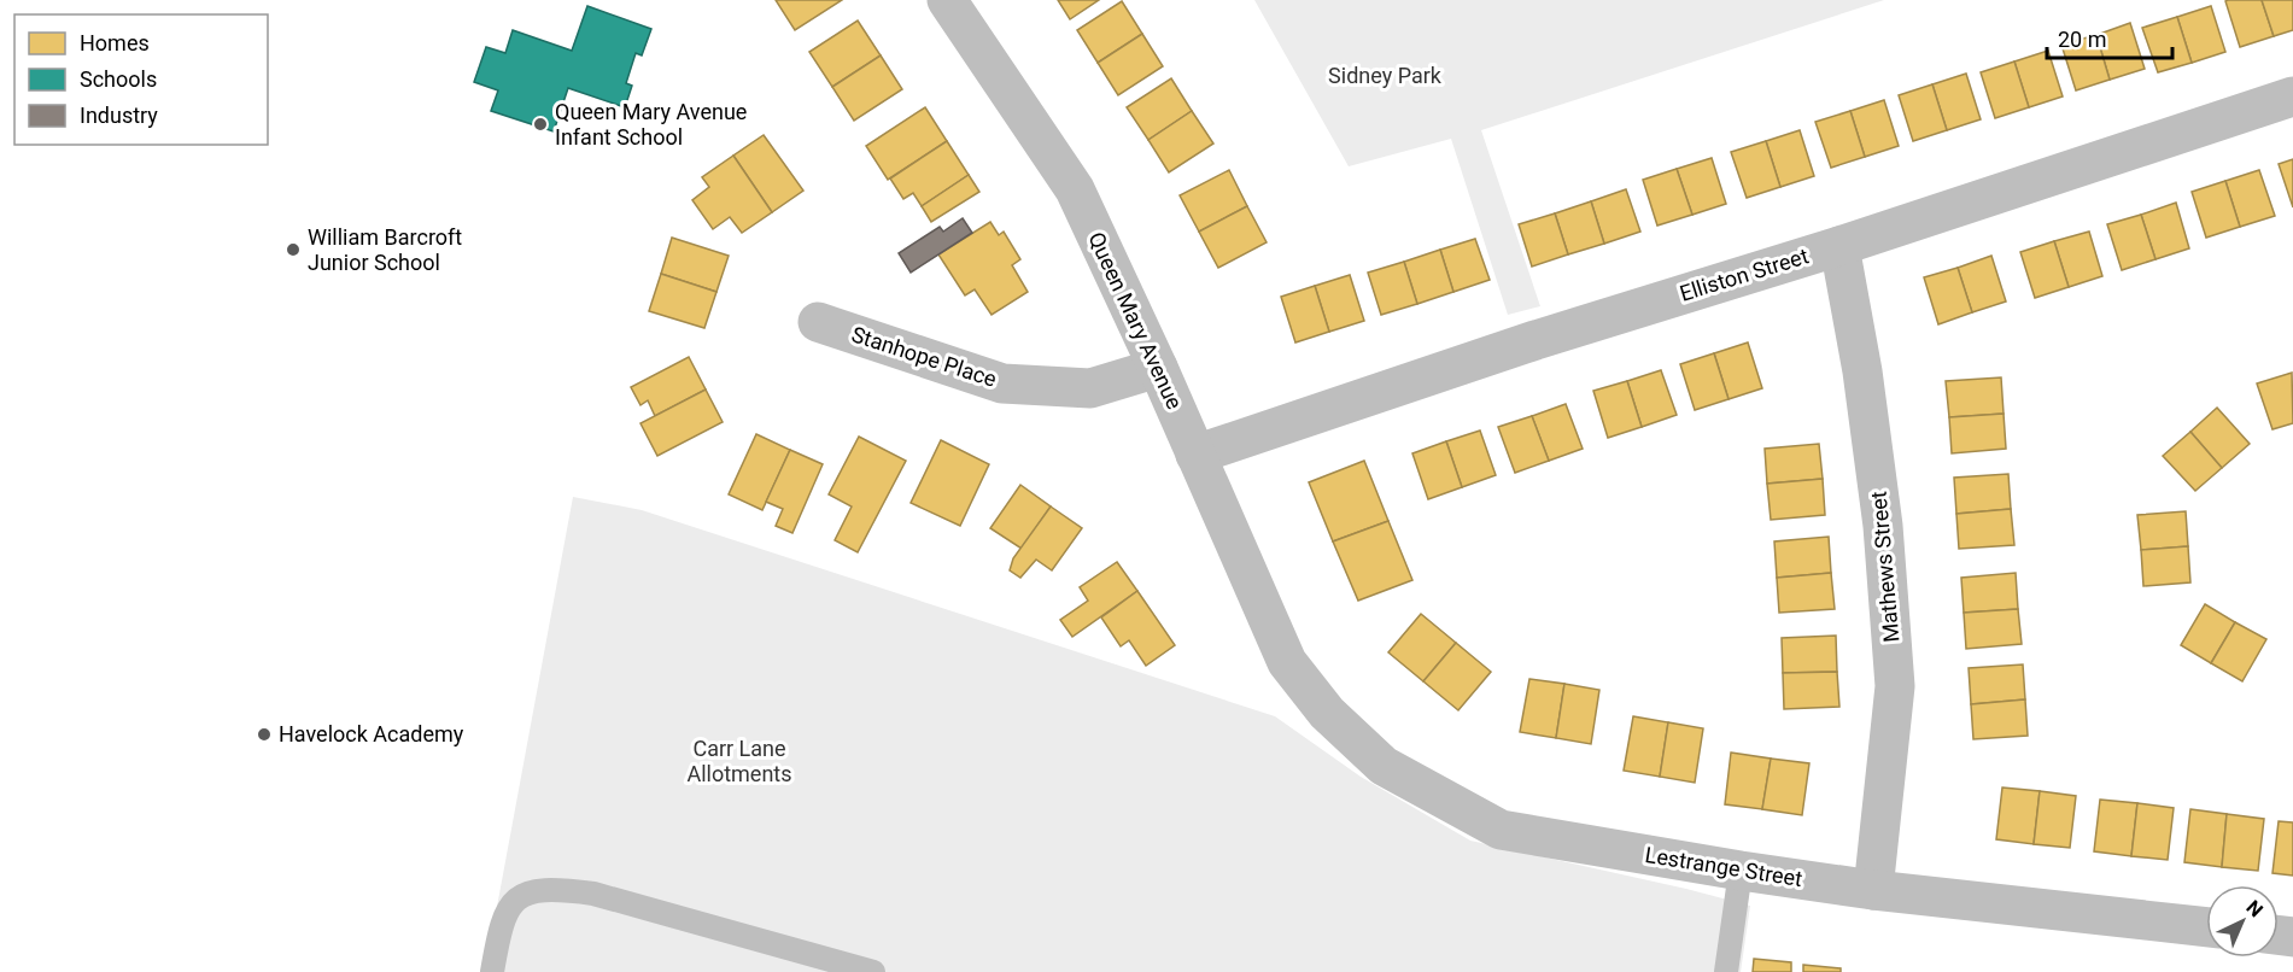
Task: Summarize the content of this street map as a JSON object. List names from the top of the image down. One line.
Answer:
{"streets":{"street":["Elliston Street","Queen Mary Avenue","Stanhope Place","Mathews Street","Lestrange Street"]},"crossings":[["Elliston Street","Queen Mary Avenue"],["Elliston Street","Mathews Street"],["Queen Mary Avenue","Stanhope Place"],["Queen Mary Avenue","Lestrange Street"],["Mathews Street","Lestrange Street"]],"parks":["Sidney Park","Carr Lane Allotments"],"places":["Queen Mary Avenue Infant School","William Barcroft Junior School","Havelock Academy"],"legend":["Homes","Schools","Industry"],"scale_bar":"20 m","north":"top right"}
